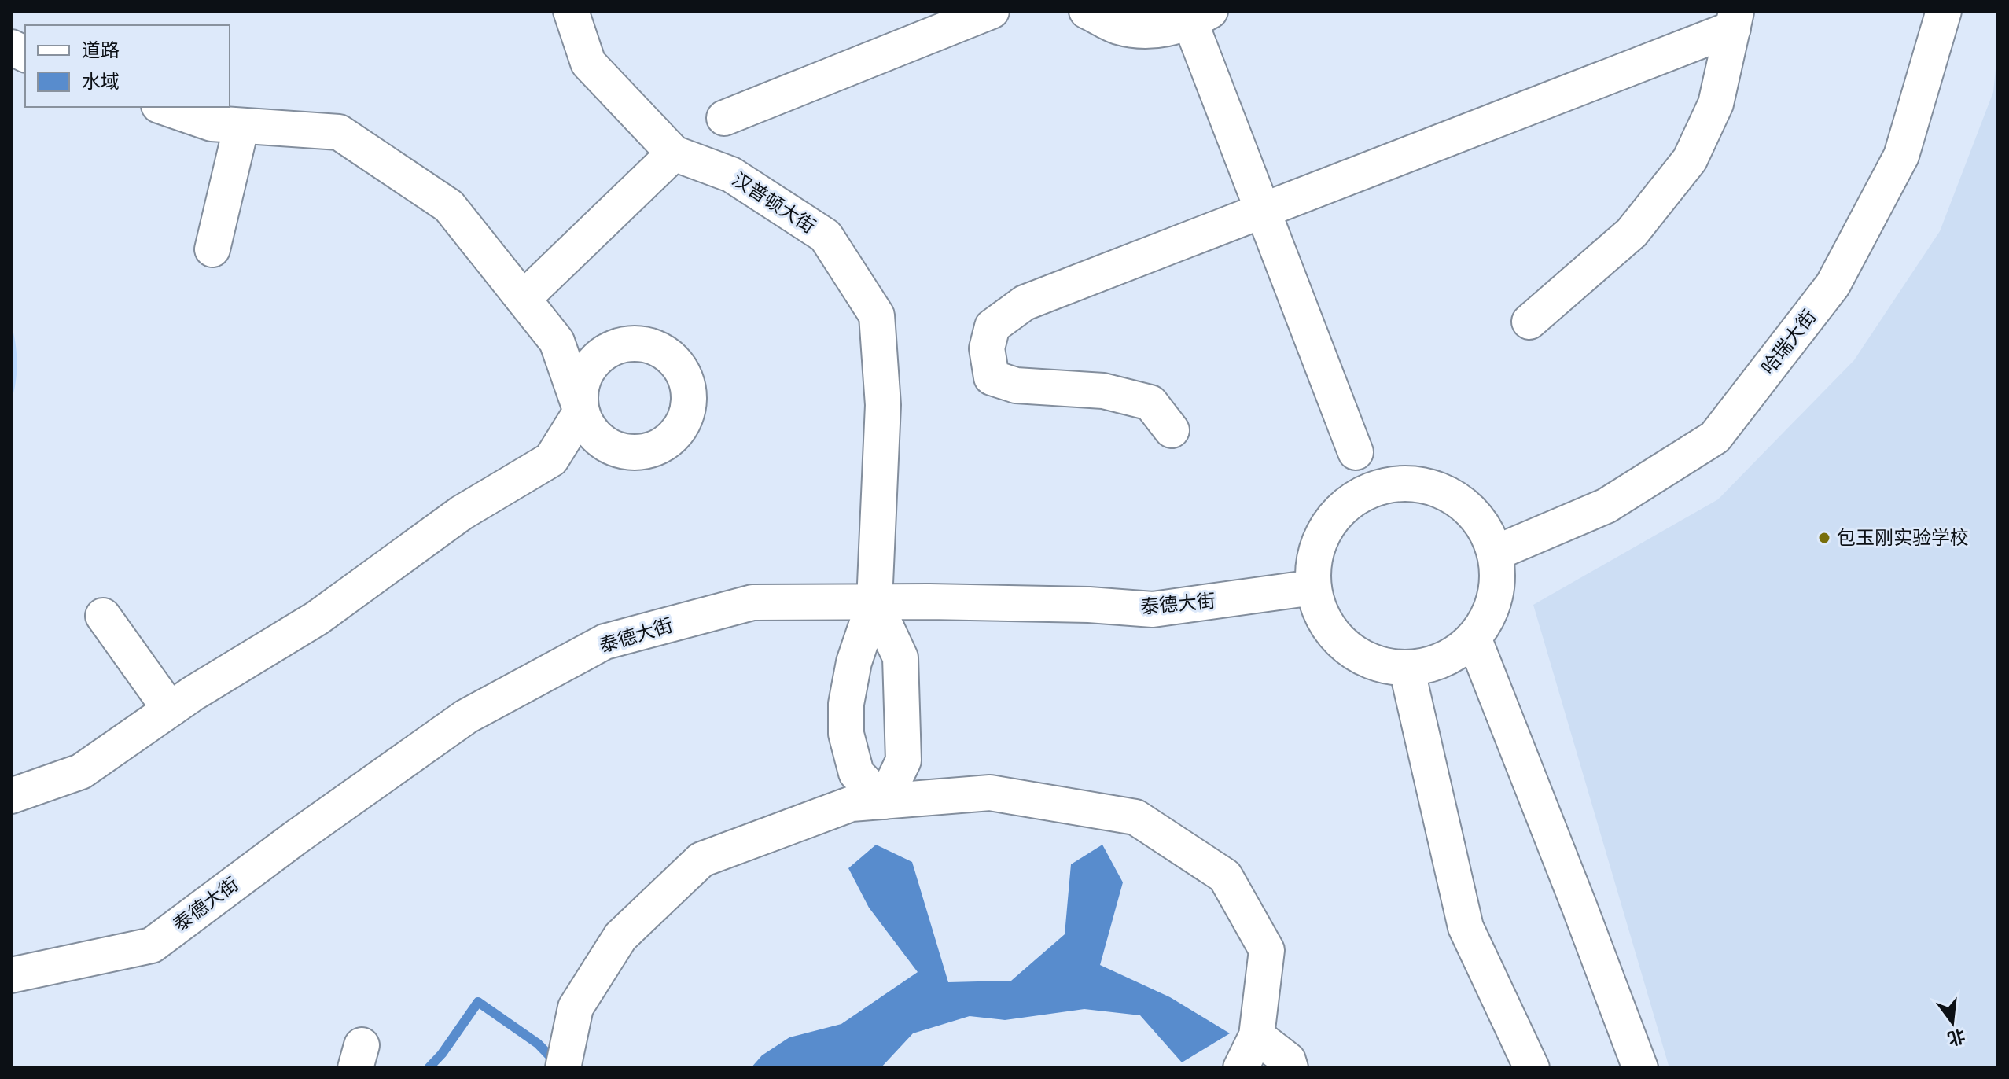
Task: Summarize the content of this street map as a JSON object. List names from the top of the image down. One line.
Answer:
{"streets":{"street":["汉普顿大街","哈瑞大街","泰德大街"]},"crossings":[["汉普顿大街","泰德大街"],["哈瑞大街","泰德大街"]],"places":["包玉刚实验学校"],"legend":["道路","水域"],"north":"bottom"}
